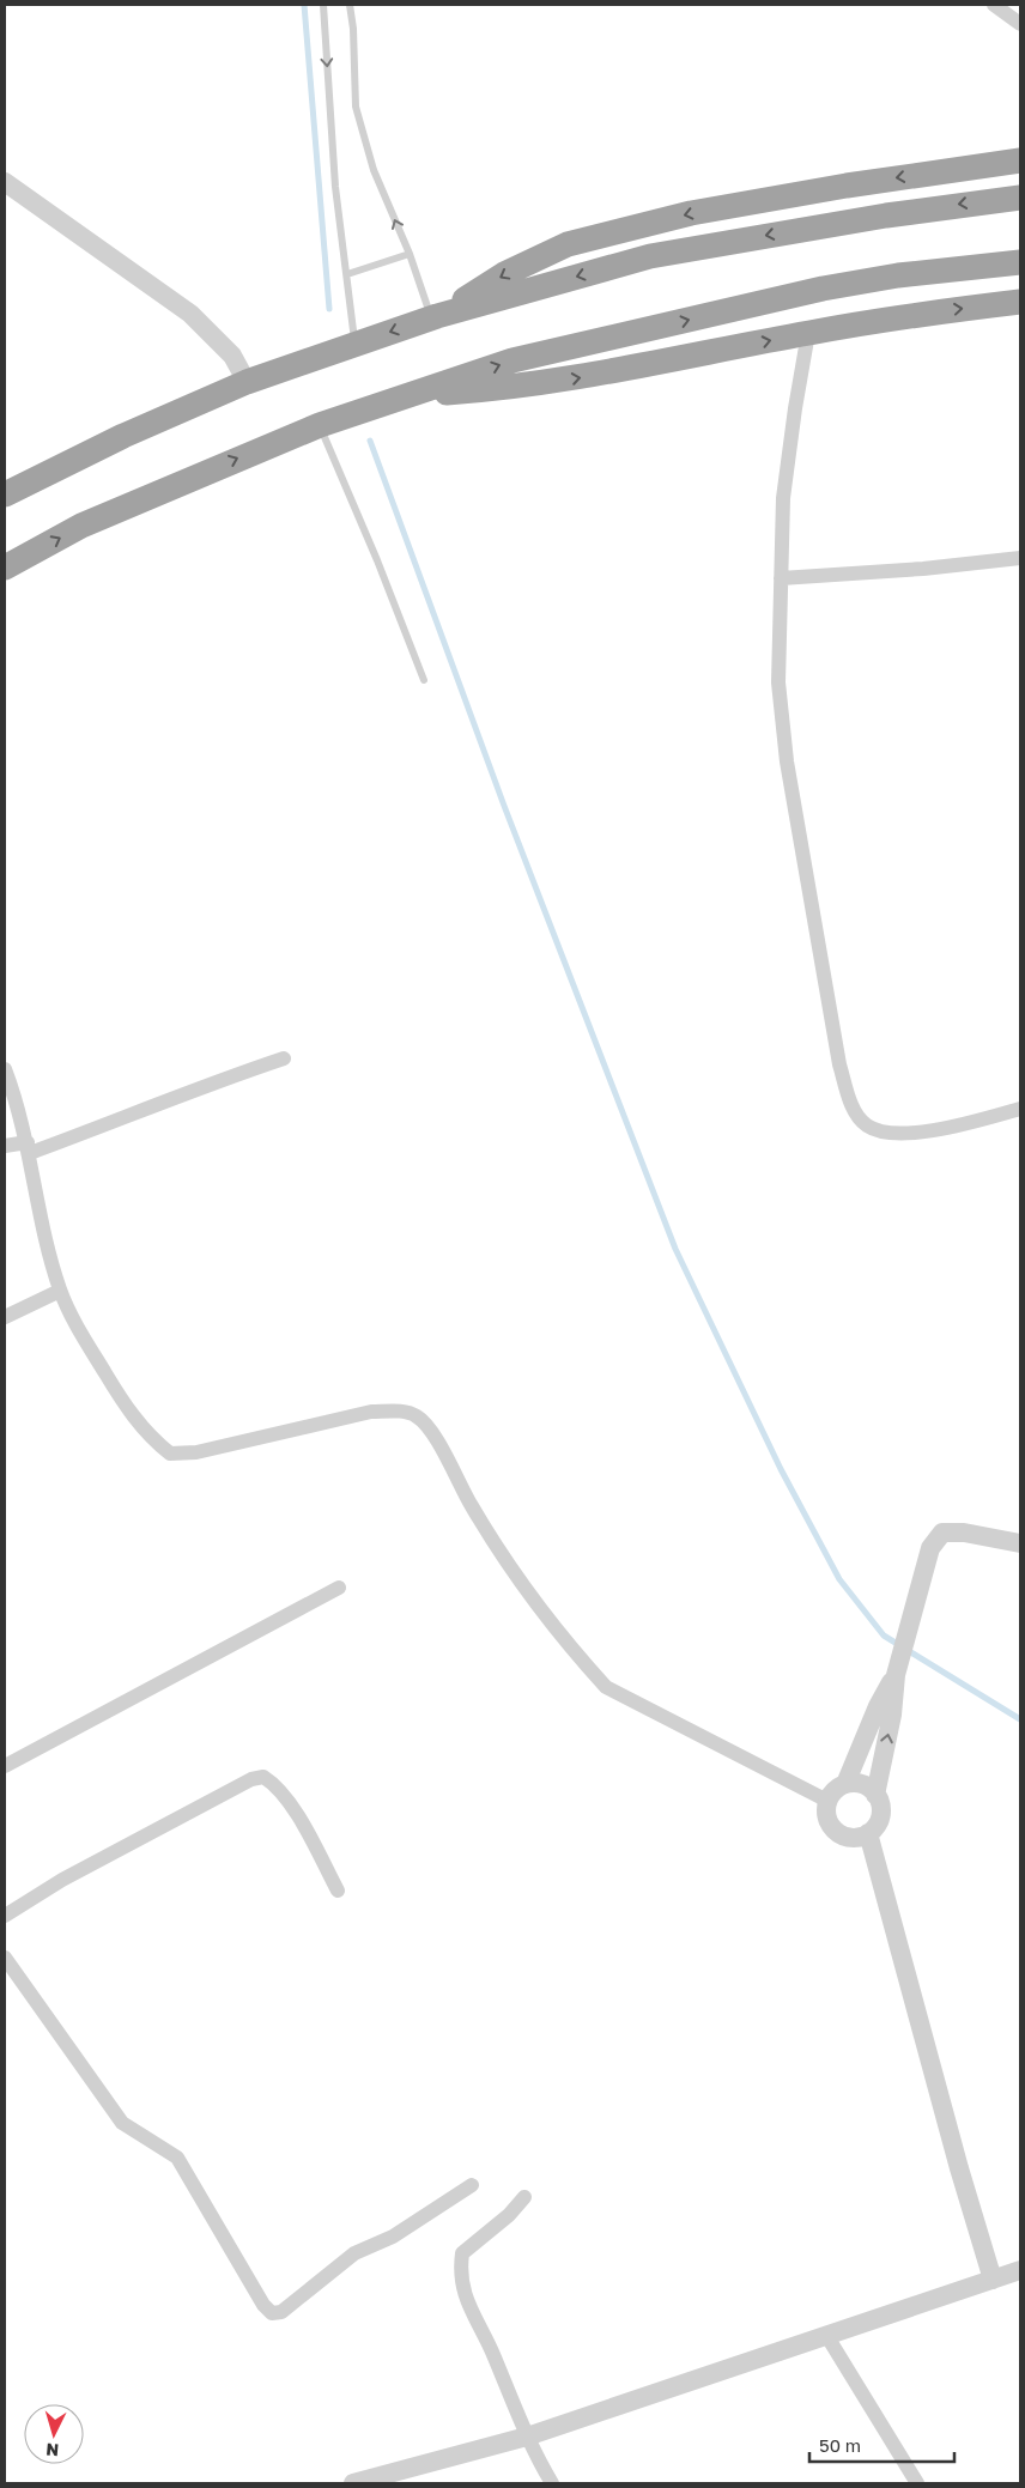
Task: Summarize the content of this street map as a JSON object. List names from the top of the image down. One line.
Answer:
{"scale_bar":"50 m","north":"bottom"}
